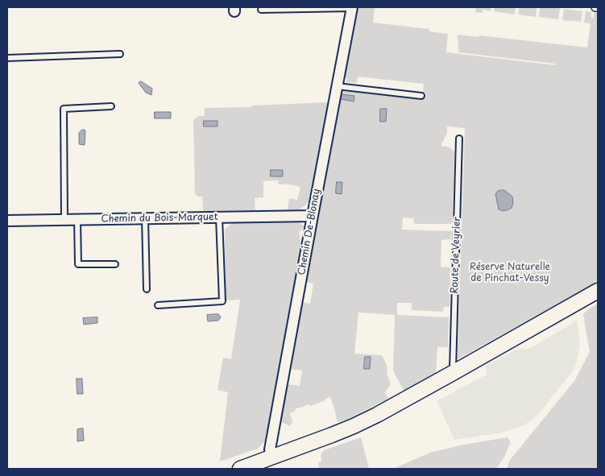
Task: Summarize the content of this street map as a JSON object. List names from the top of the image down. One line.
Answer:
{"streets":{"street":["Chemin du Bois-Marquet","Chemin De-Blonay"],"lane":["Route de Veyrier"]},"crossings":[["Chemin du Bois-Marquet","Chemin De-Blonay"]],"parks":["Réserve Naturelle de Pinchat-Vessy"]}
